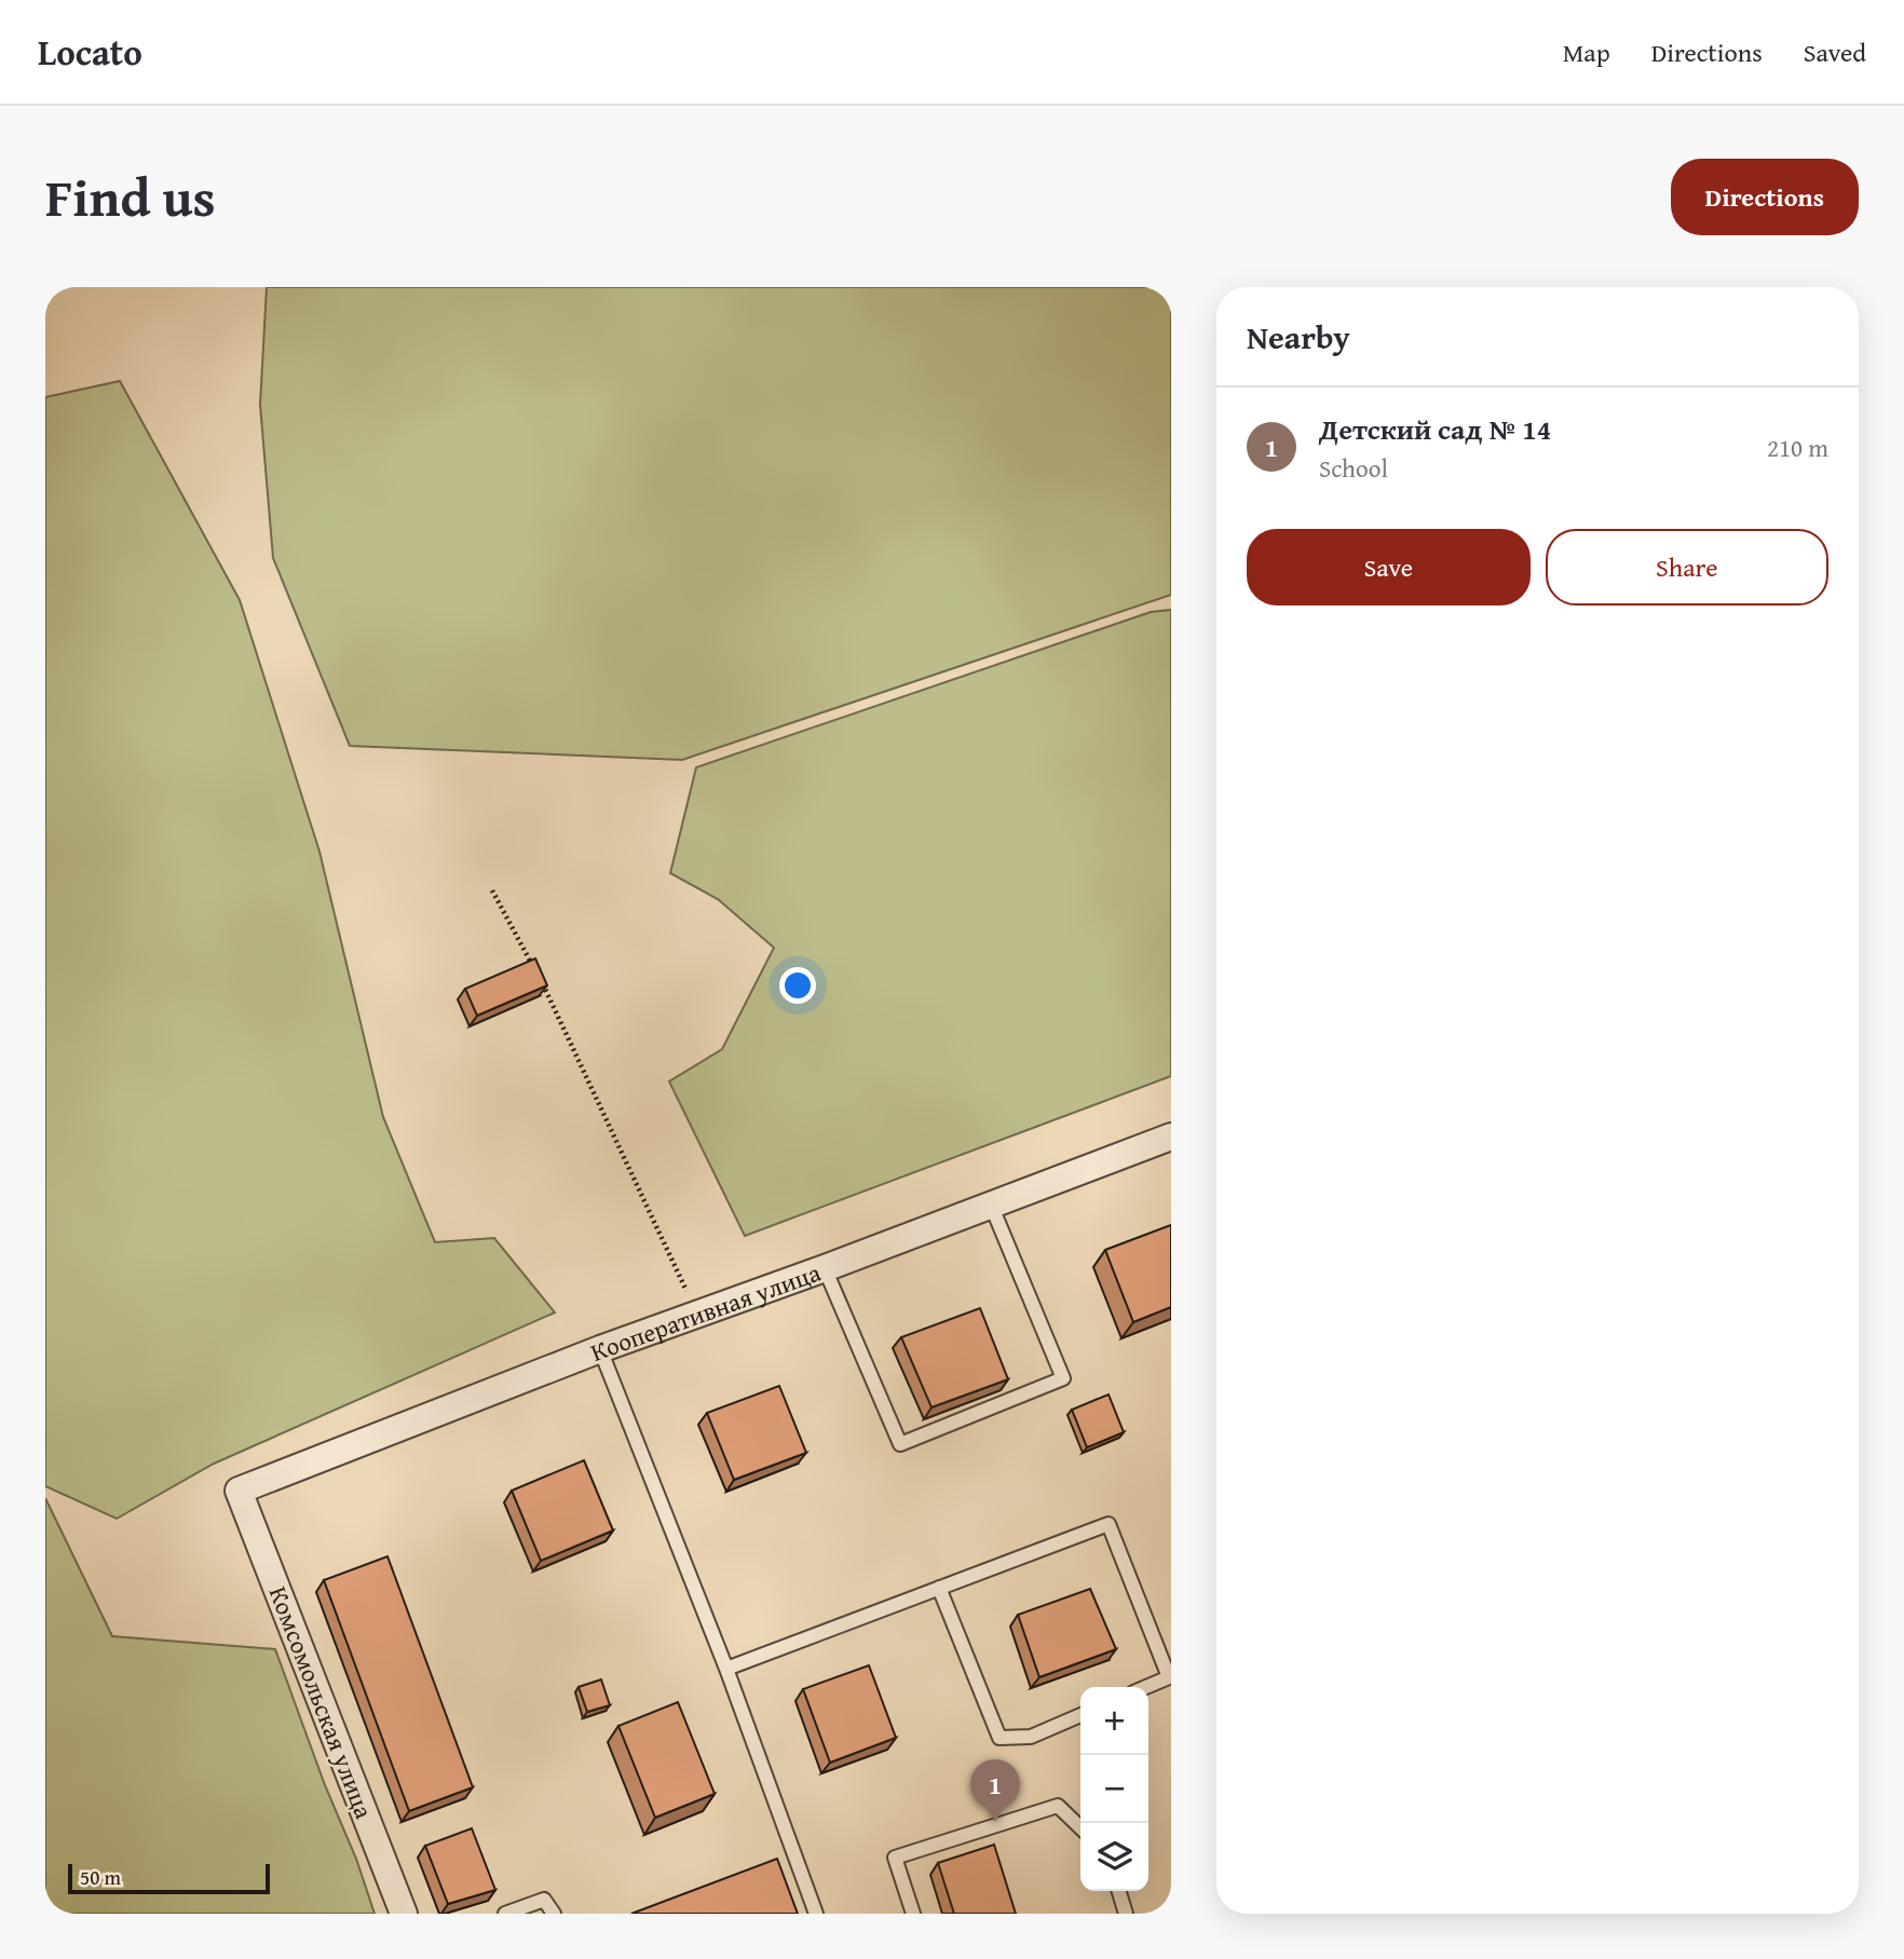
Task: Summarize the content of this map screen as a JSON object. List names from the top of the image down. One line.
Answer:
{"streets":{"street":["Кооперативная улица","Комсомольская улица"]},"crossings":[["Кооперативная улица","Комсомольская улица"]],"scale_bar":"50 m","page":{"header":"Locato","nav":["Map","Directions","Saved"],"title":"Find us","buttons":["Directions",["Save","Share"]],"heading":"Nearby","list":[{"mark":"1","name":"Детский сад № 14","note":"School","value":"210 m"}],"map_buttons":["+","−"],"pins":"1","scale":"50 m"}}
